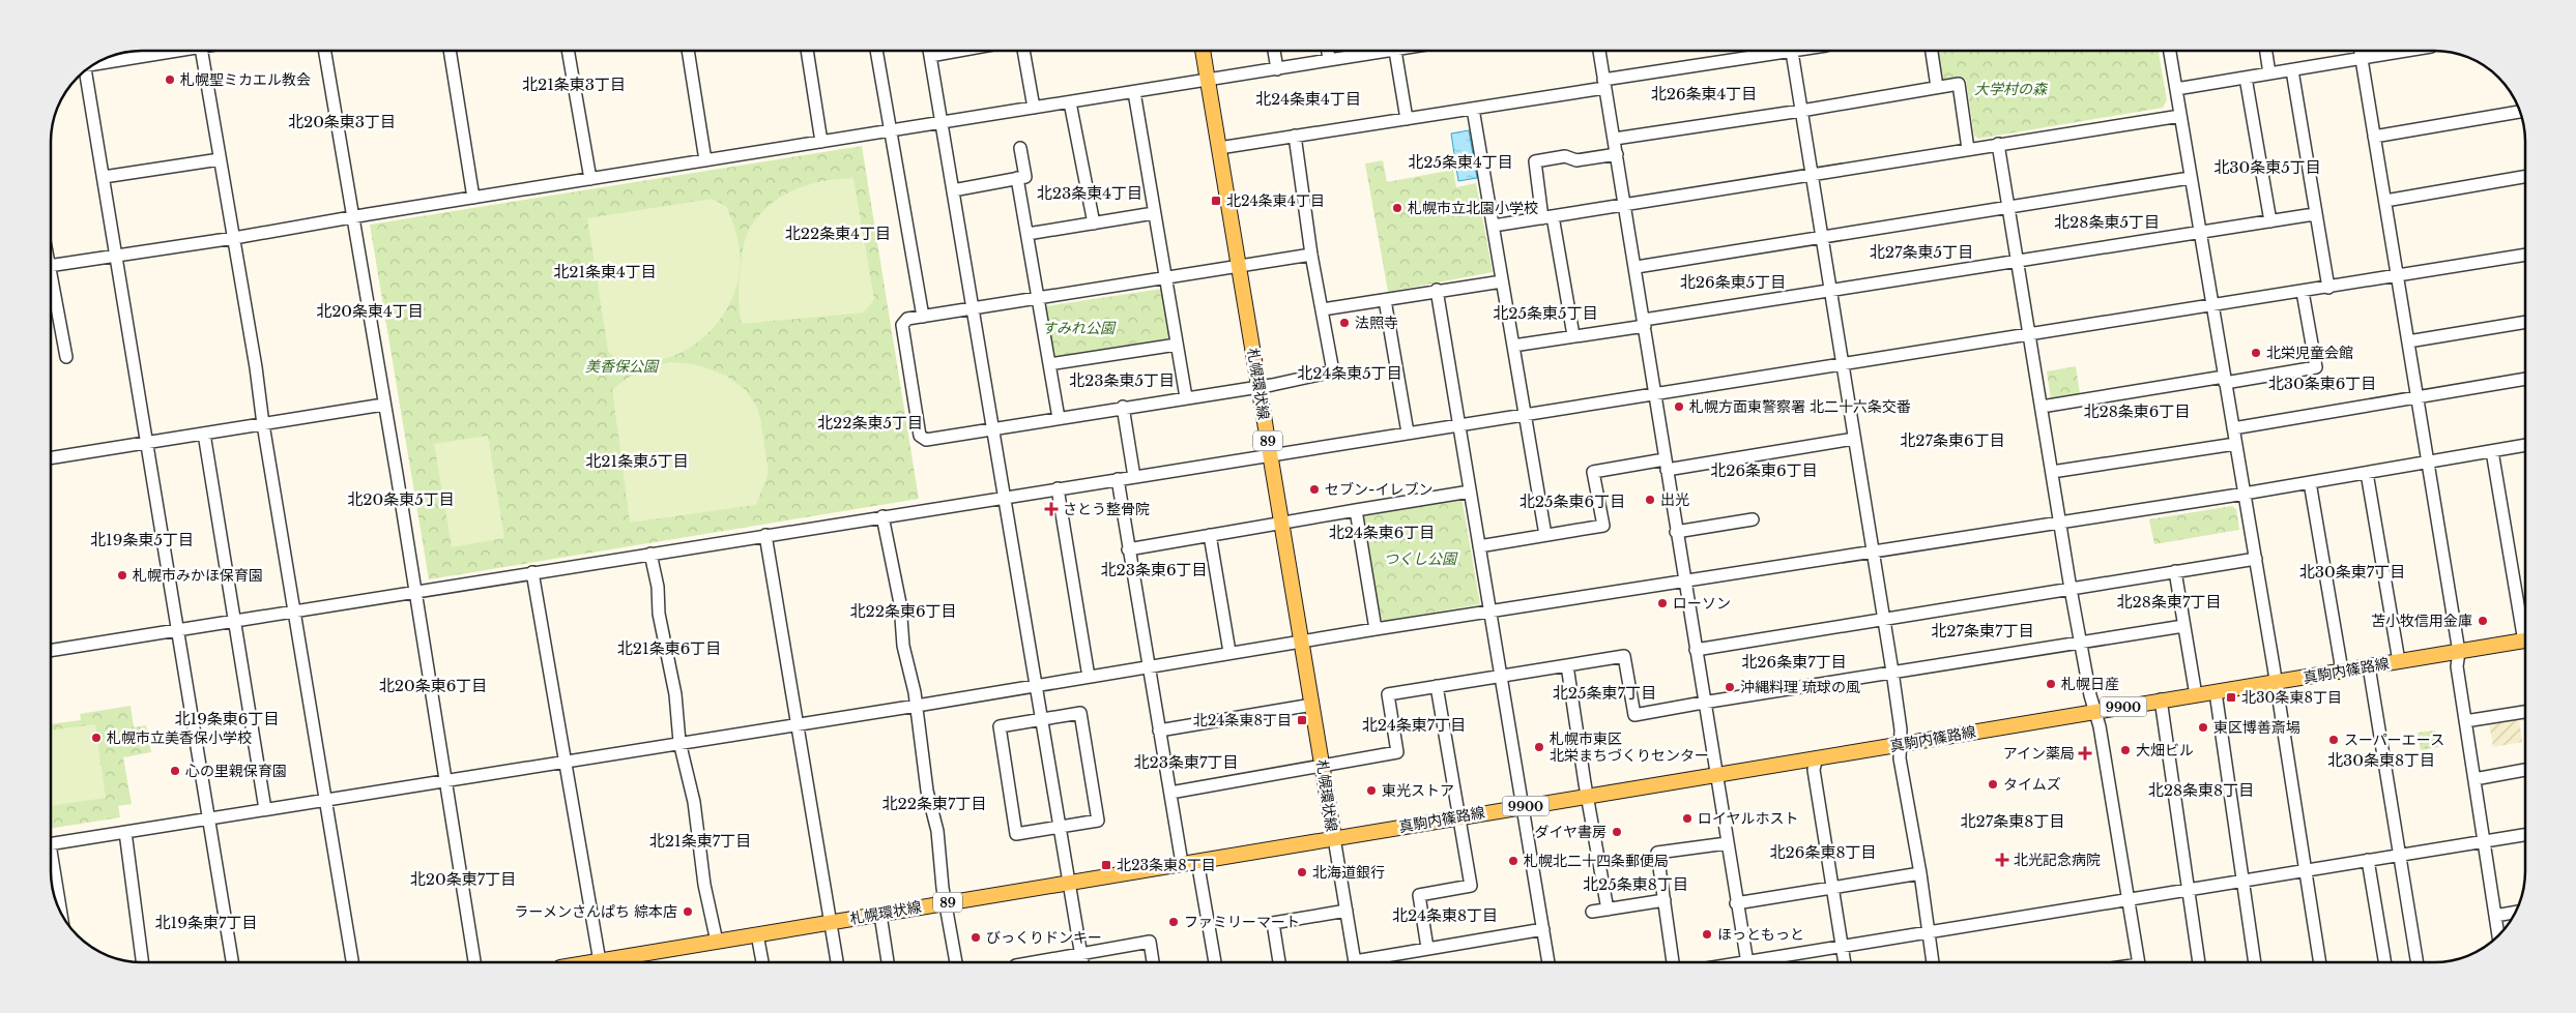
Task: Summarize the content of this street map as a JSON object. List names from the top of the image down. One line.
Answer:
{"streets":{"main road":["札幌環状線","89","真駒内篠路線","9900"]},"crossings":[["札幌環状線","真駒内篠路線"]],"districts":["北21条東3丁目","北26条東4丁目","北24条東4丁目","北20条東3丁目","北25条東4丁目","北30条東5丁目","北23条東4丁目","北28条東5丁目","北22条東4丁目","北27条東5丁目","北21条東4丁目","北26条東5丁目","北20条東4丁目","北25条東5丁目","北24条東5丁目","北23条東5丁目","北30条東6丁目","北28条東6丁目","北22条東5丁目","北27条東6丁目","北21条東5丁目","北26条東6丁目","北20条東5丁目","北25条東6丁目","北24条東6丁目","北19条東5丁目","北23条東6丁目","北30条東7丁目","北28条東7丁目","北22条東6丁目","北27条東7丁目","北21条東6丁目","北26条東7丁目","北20条東6丁目","北25条東7丁目","北19条東6丁目","北24条東7丁目","北30条東8丁目","北23条東7丁目","北28条東8丁目","北22条東7丁目","北27条東8丁目","北21条東7丁目","北26条東8丁目","北20条東7丁目","北25条東8丁目","北24条東8丁目","北19条東7丁目"],"parks":["大学村の森","すみれ公園","美香保公園","つくし公園"],"places":{"other":["札幌聖ミカエル教会","札幌市立北園小学校","法照寺","北栄児童会館","札幌方面東警察署 北二十六条交番","セブン-イレブン","出光","札幌市みかほ保育園","ローソン","苫小牧信用金庫","札幌日産","沖縄料理 琉球の風","東区博善斎場","札幌市立美香保小学校","スーパーエース","札幌市東区 北栄まちづくりセンター","大畑ビル","心の里親保育園","タイムズ","東光ストア","ロイヤルホスト","ダイヤ書房","札幌北二十四条郵便局","北海道銀行","ラーメンさんぱち 綜本店","ファミリーマート","ほっともっと","びっくりドンキー"],"transit":["北24条東4丁目","北30条東8丁目","北24条東8丁目","北23条東8丁目"],"health":["さとう整骨院","アイン薬局","北光記念病院"]}}
